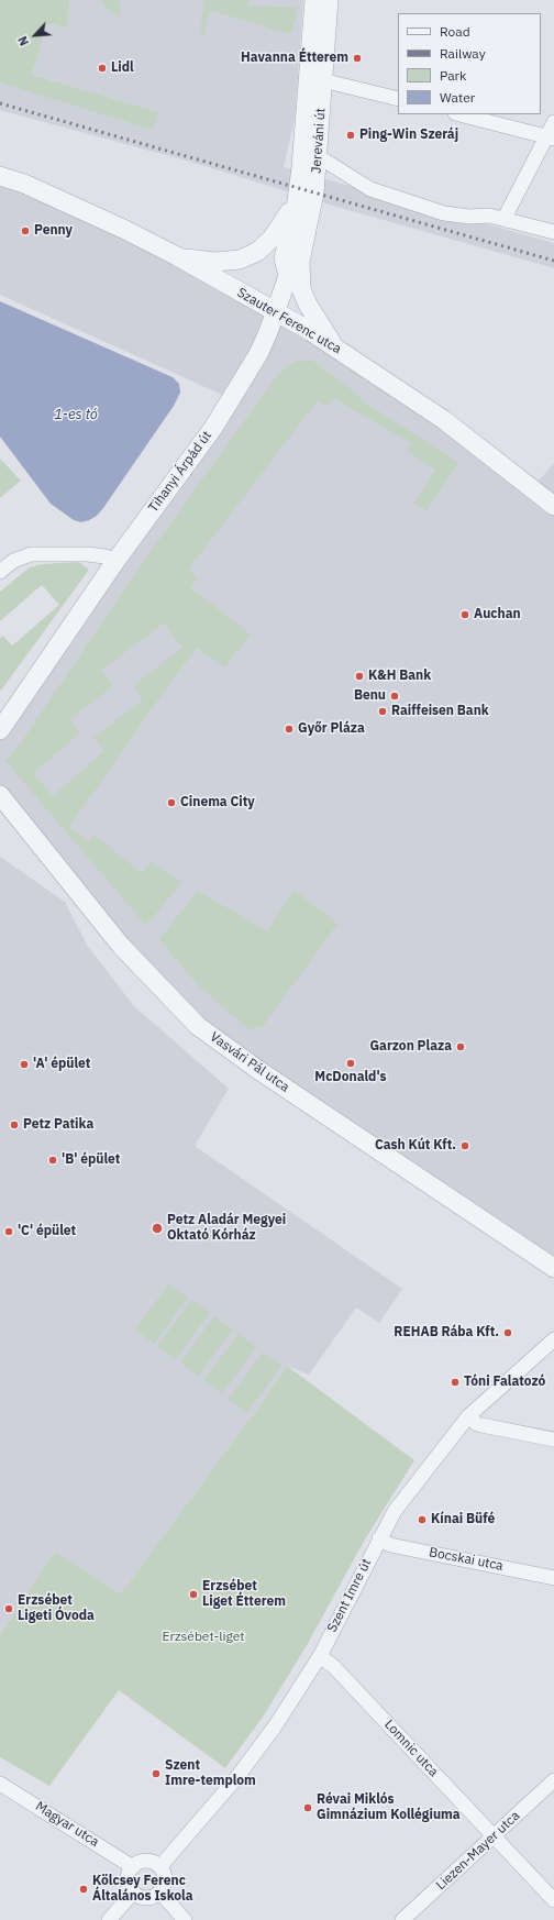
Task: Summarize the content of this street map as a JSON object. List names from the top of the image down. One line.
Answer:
{"streets":{"street":["Jereváni út","Szauter Ferenc utca","Tihanyi Árpád út","Vasvári Pál utca","Bocskai utca","Szent Imre út","Lomnic utca","Magyar utca","Liezen-Mayer utca"]},"crossings":[["Jereváni út","Tihanyi Árpád út"],["Szauter Ferenc utca","Tihanyi Árpád út"],["Bocskai utca","Szent Imre út"],["Szent Imre út","Lomnic utca"],["Szent Imre út","Magyar utca"],["Lomnic utca","Liezen-Mayer utca"]],"water":["1-es tó"],"parks":["Erzsébet-liget"],"places":["Havanna Étterem","Lidl","Ping-Win Szeráj","Penny","Auchan","K&H Bank","Benu","Raiffeisen Bank","Győr Pláza","Cinema City","Garzon Plaza","McDonald's","'A' épület","Petz Patika","Cash Kút Kft.","'B' épület","Petz Aladár Megyei Oktató Kórház","'C' épület","REHAB Rába Kft.","Tóni Falatozó","Kínai Büfé","Erzsébet Liget Étterem","Erzsébet Ligeti Óvoda","Szent Imre-templom","Révai Miklós Gimnázium Kollégiuma","Kölcsey Ferenc Általános Iskola"],"legend":["Road","Railway","Park","Water"],"north":"bottom left"}
